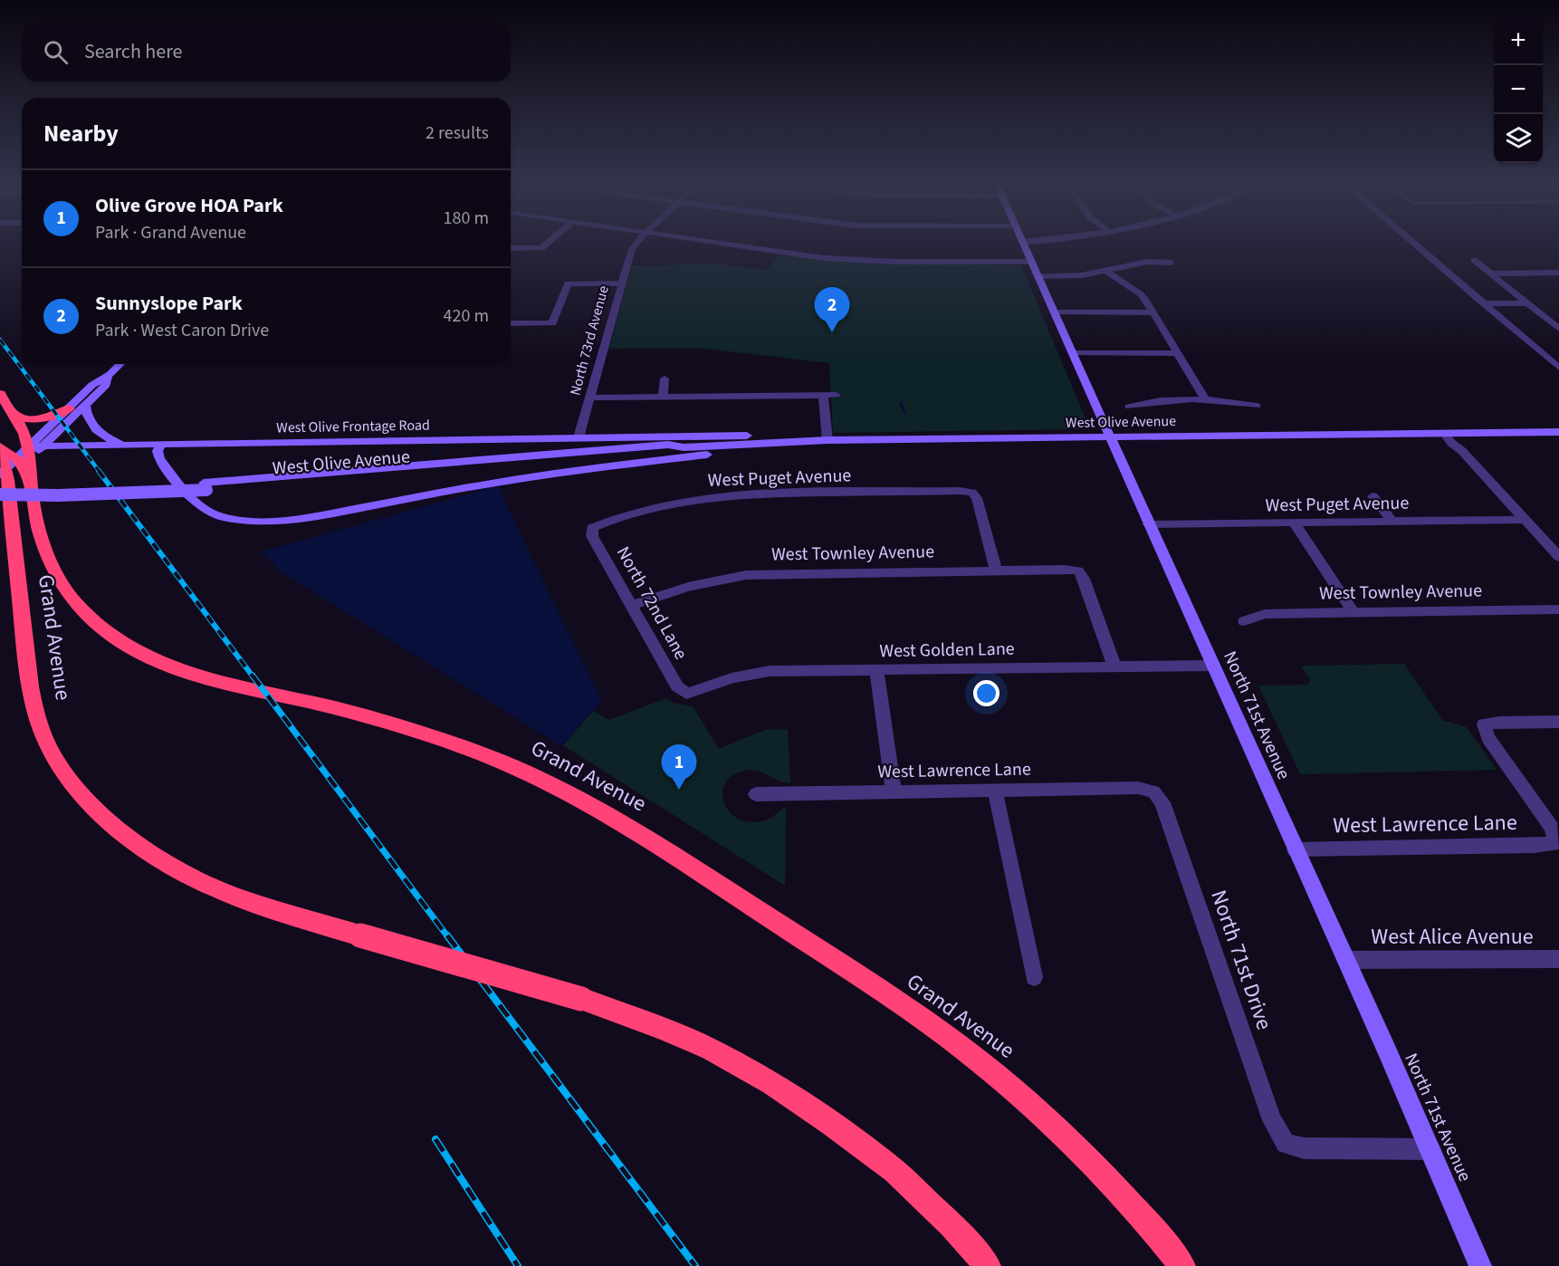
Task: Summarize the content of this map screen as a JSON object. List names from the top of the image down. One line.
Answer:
{"streets":{"highway":["Grand Avenue"],"main road":["West Olive Avenue","West Olive Frontage Road","North 71st Avenue"],"street":["North 73rd Avenue","West Puget Avenue","West Townley Avenue","North 72nd Lane","West Golden Lane","West Lawrence Lane","West Alice Avenue","North 71st Drive"]},"crossings":[["North 73rd Avenue","West Olive Frontage Road"],["West Olive Avenue","West Olive Frontage Road"],["West Olive Avenue","Grand Avenue"],["West Olive Avenue","North 71st Avenue"],["West Olive Frontage Road","Grand Avenue"],["West Puget Avenue","West Townley Avenue"],["West Puget Avenue","North 72nd Lane"],["West Puget Avenue","North 71st Avenue"],["West Townley Avenue","North 72nd Lane"],["West Townley Avenue","West Golden Lane"],["North 72nd Lane","West Golden Lane"],["West Golden Lane","North 71st Avenue"],["North 71st Avenue","West Lawrence Lane"],["North 71st Avenue","West Alice Avenue"],["North 71st Avenue","North 71st Drive"],["West Lawrence Lane","North 71st Drive"]],"page":{"map_buttons":["+","−"],"search":"Search here","heading":["Nearby","2 results"],"list":[{"mark":"1","name":"Olive Grove HOA Park","note":"Park · Grand Avenue","value":"180 m"},{"mark":"2","name":"Sunnyslope Park","note":"Park · West Caron Drive","value":"420 m"}],"pins":["2","1"]}}
